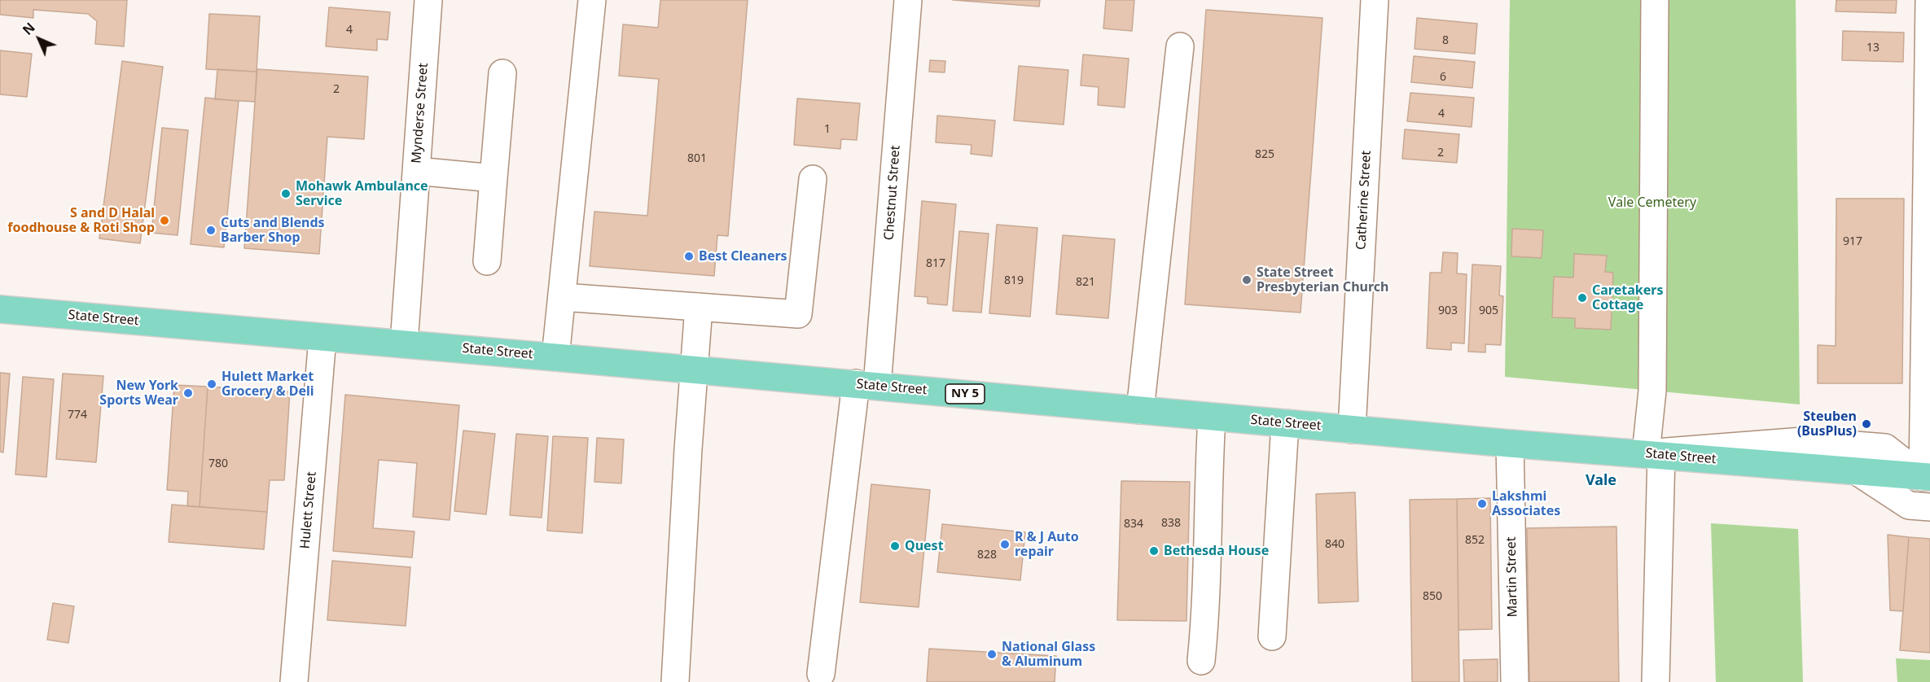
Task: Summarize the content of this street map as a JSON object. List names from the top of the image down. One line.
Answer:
{"streets":{"main road":["State Street","NY 5"],"street":["Mynderse Street","Chestnut Street","Catherine Street","Hulett Street","Martin Street"]},"crossings":[["Mynderse Street","State Street"],["Chestnut Street","State Street"],["Catherine Street","State Street"],["State Street","Hulett Street"],["State Street","Martin Street"]],"districts":["Vale"],"parks":["Vale Cemetery"],"places":["Mohawk Ambulance Service","S and D Halal foodhouse & Roti Shop","Cuts and Blends Barber Shop","Best Cleaners","State Street Presbyterian Church","Caretakers Cottage","Hulett Market Grocery & Deli","New York Sports Wear","Steuben (BusPlus)","Lakshmi Associates","R & J Auto repair","Quest","Bethesda House","National Glass & Aluminum"],"house_numbers":["4","8","13","6","2","4","1","2","825","801","917","817","819","821","903","905","774","780","838","834","852","840","828","850"],"north":"top left"}
